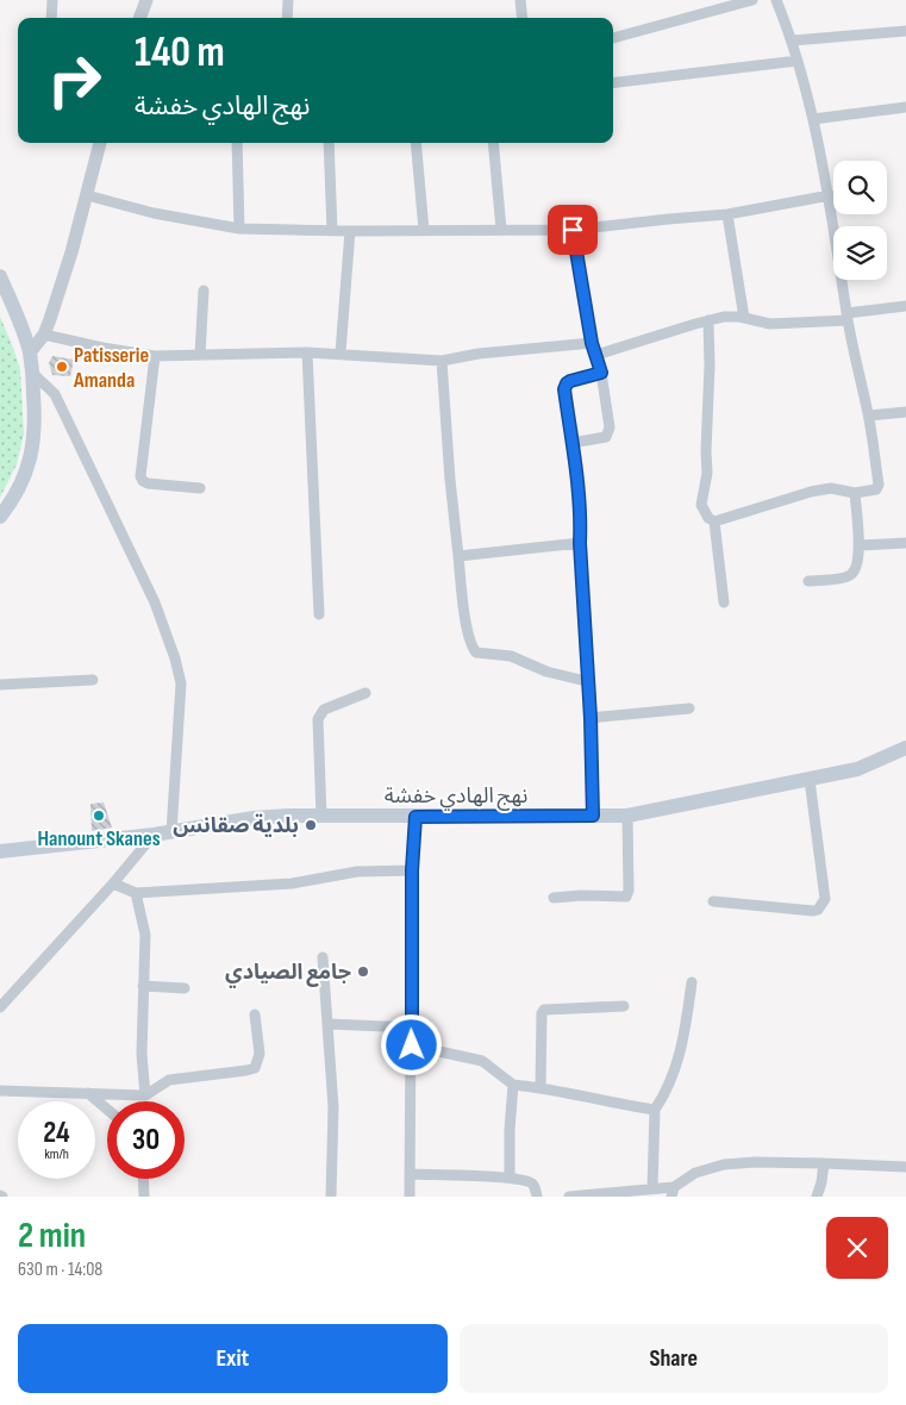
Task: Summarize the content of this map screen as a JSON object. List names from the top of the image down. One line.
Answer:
{"streets":{"main road":["نهج الهادي خفشة"]},"places":["Patisserie Amanda","Hanount Skanes","بلدية صقانس","جامع الصيادي"],"page":{"turn":["140 m","نهج الهادي خفشة"],"speed":"24 km/h","limit":"30","heading":["2 min","630 m · 14:08"],"buttons":["Exit","Share"]}}
